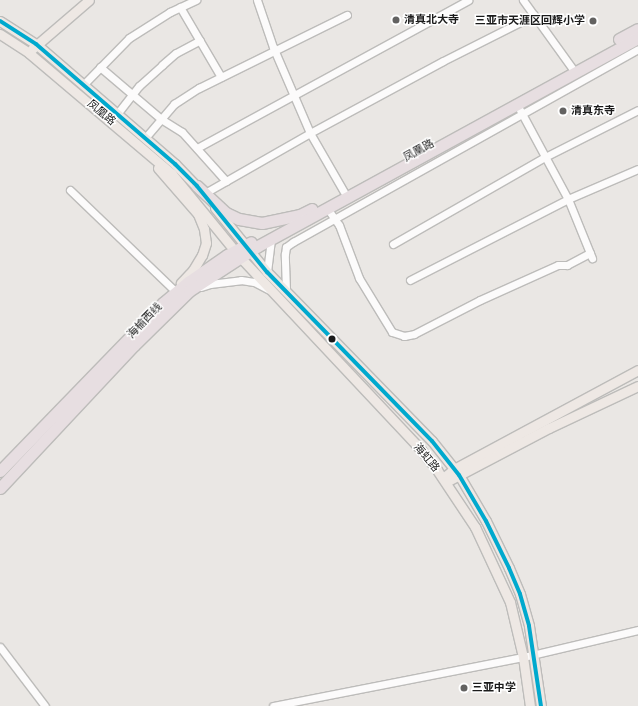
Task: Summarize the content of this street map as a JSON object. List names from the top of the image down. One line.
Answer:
{"streets":{"highway":["凤凰路","海榆西线"],"main road":["海虹路"]},"crossings":[["凤凰路","海榆西线"],["凤凰路","海虹路"],["海榆西线","海虹路"]],"places":["清真北大寺","三亚市天涯区回辉小学","清真东寺","三亚中学"]}
